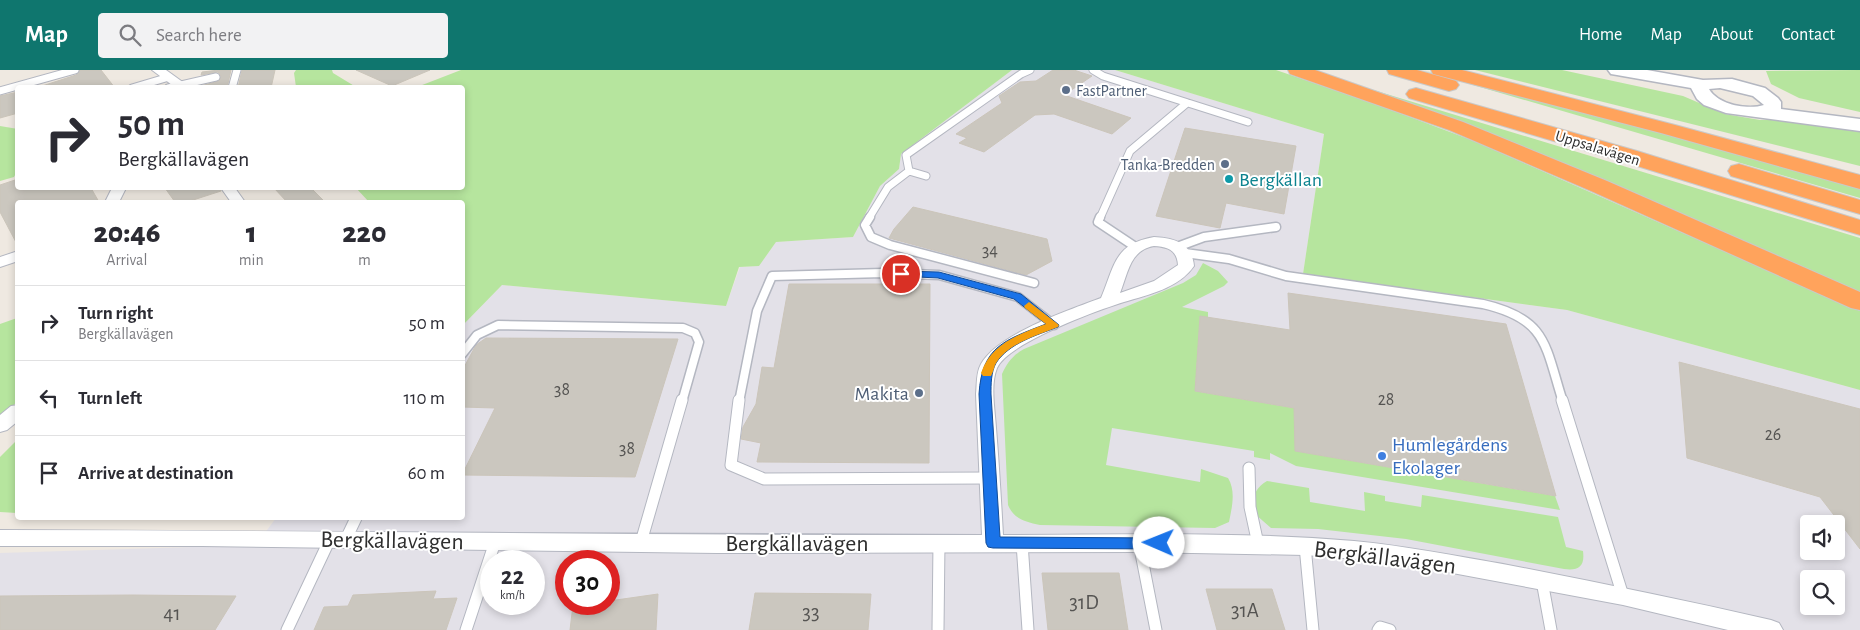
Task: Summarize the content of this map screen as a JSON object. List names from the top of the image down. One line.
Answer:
{"streets":{"highway":["Uppsalavägen"],"street":["Bergkällavägen"]},"places":["FastPartner","Tanka-Bredden","Bergkällan","Makita","Humlegårdens Ekolager"],"house_numbers":["34","38","28","26","38","31D","31A","33","41"],"page":{"header":"Map","search":"Search here","nav":["Home","Map","About","Contact"],"turn":["50 m","Bergkällavägen"],"eta":["20:46","Arrival","1","min","220","m"],"list":[{"name":"Turn right","note":"Bergkällavägen","value":"50 m"},{"name":"Turn left","value":"110 m"},{"name":"Arrive at destination","value":"60 m"}],"speed":"22 km/h","limit":"30"}}
